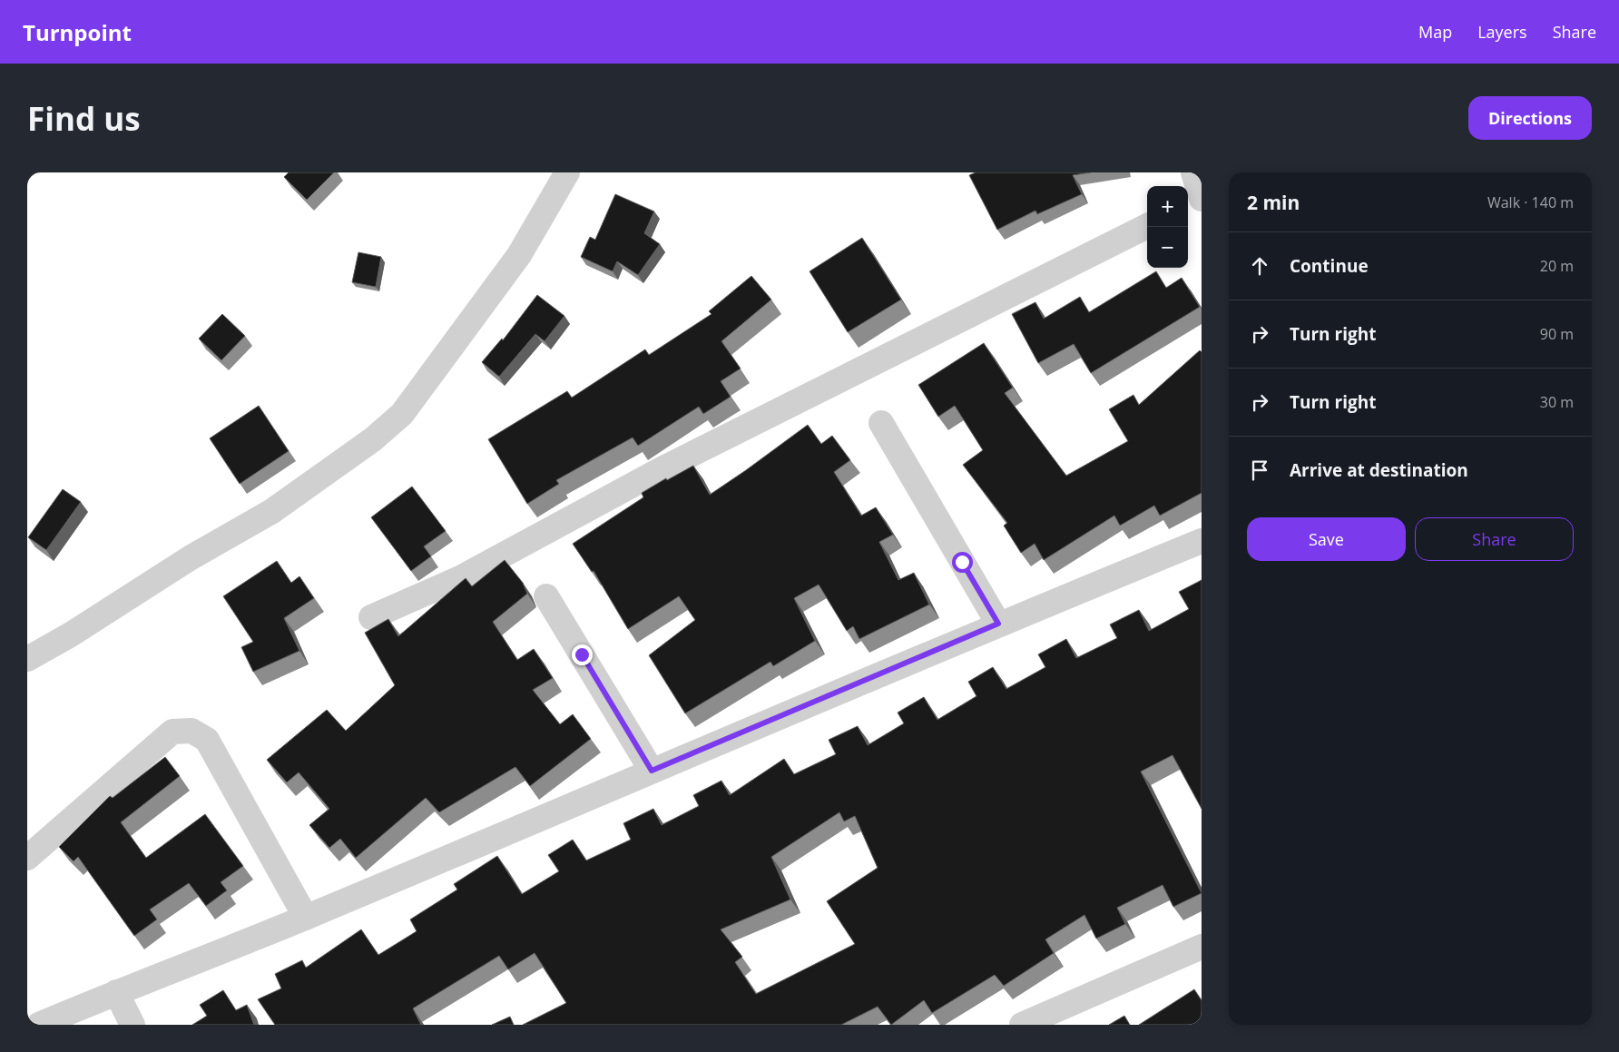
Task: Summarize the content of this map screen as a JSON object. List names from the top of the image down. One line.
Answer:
{"page":{"header":"Turnpoint","nav":["Map","Layers","Share"],"buttons":["Directions",["Save","Share"]],"title":"Find us","heading":["2 min","Walk · 140 m"],"map_buttons":["+","−"],"list":[["Continue","20 m"],["Turn right","90 m"],["Turn right","30 m"],"Arrive at destination"]}}
